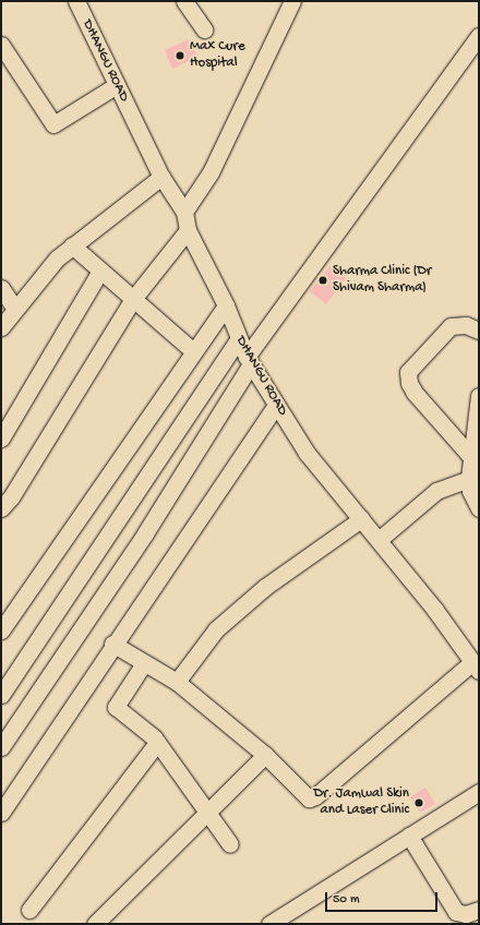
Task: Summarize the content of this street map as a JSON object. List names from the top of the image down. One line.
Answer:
{"streets":{"street":["DHANGU ROAD"]},"places":["Max Cure Hospital","Sharma Clinic (Dr Shivam Sharma)","Dr. Jamwal Skin and Laser Clinic"],"scale_bar":"50 m"}
